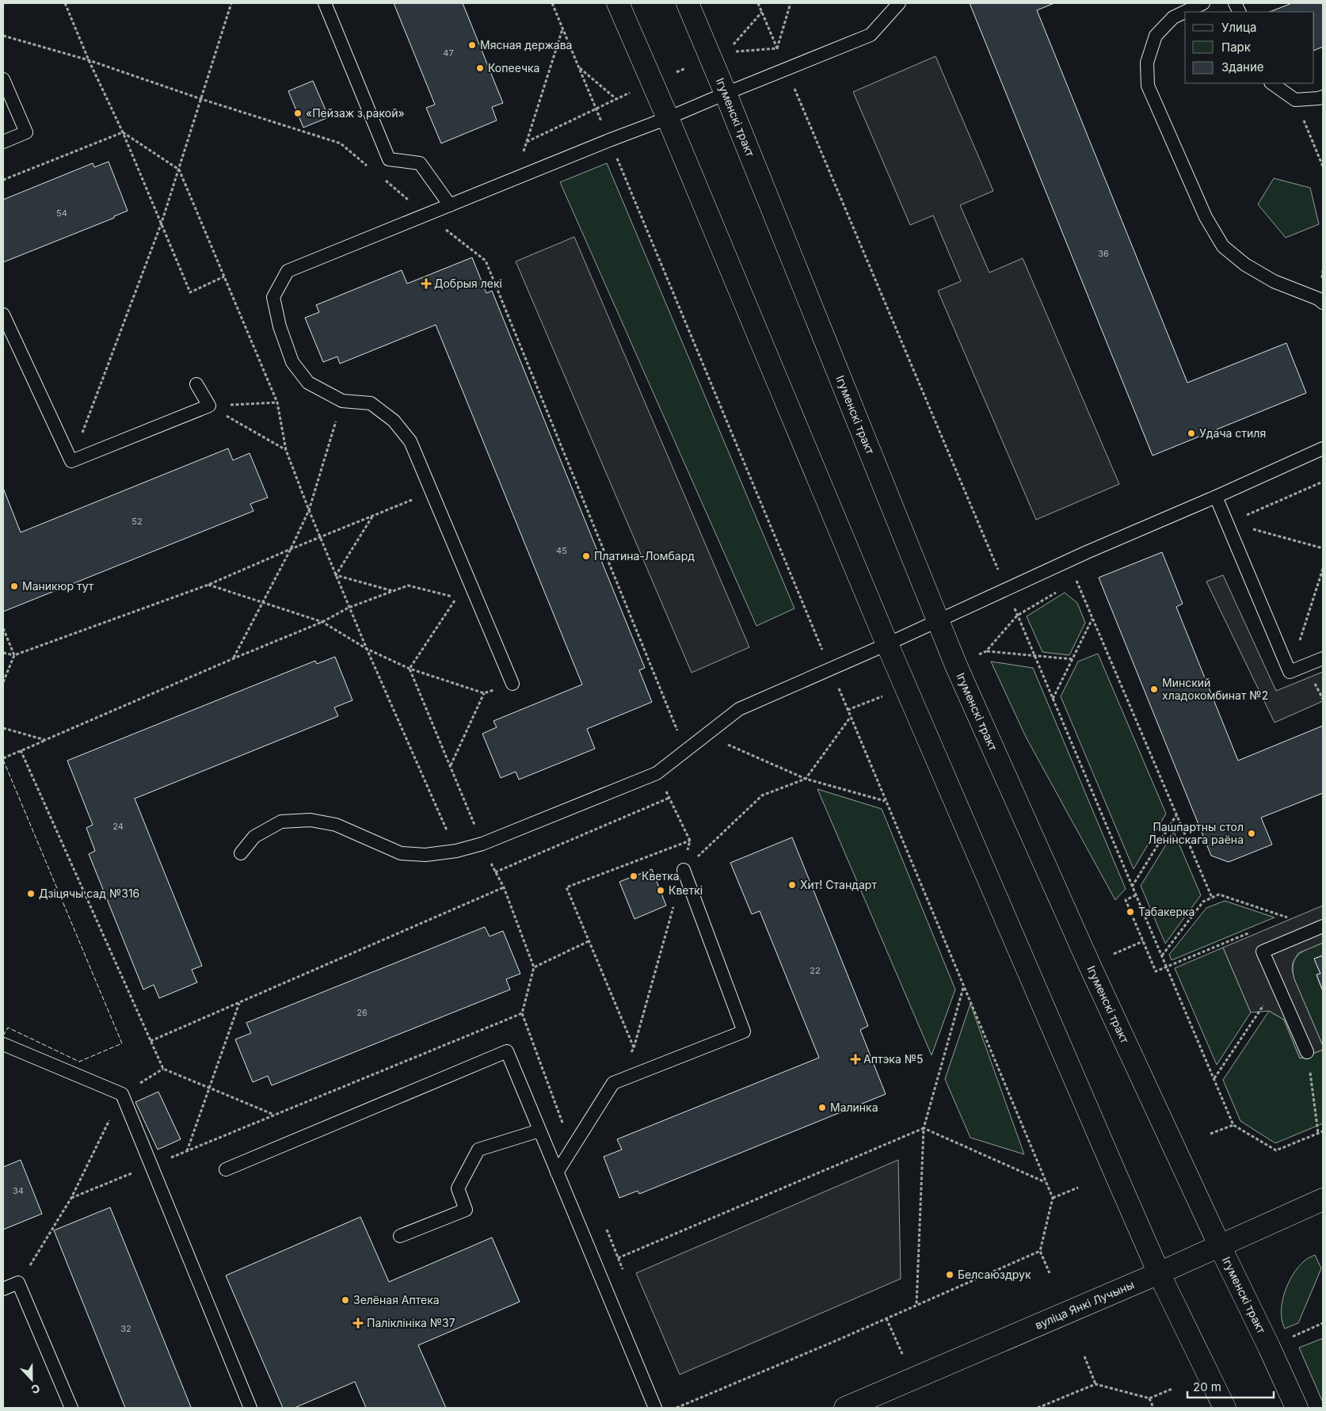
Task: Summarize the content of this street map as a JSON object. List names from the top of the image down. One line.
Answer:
{"streets":{"main road":["Ігуменскі тракт","вуліца Янкі Лучыны"]},"crossings":[["Ігуменскі тракт","вуліца Янкі Лучыны"]],"places":{"other":["Мясная держава","Копеечка","«Пейзаж з ракой»","Удача стиля","Платина-Ломбард","Маникюр тут","Минский хладокомбинат №2","Пашпартны стол Ленінскага раёна","Кветка","Хит! Стандарт","Кветкі","Дзіцячы сад №316","Табакерка","Малинка","Белсаюздрук","Зелёная Аптека"],"health":["Добрыя лекі","Аптэка №5","Паліклініка №37"]},"house_numbers":["47","54","36","52","45","24","22","26","34","32"],"legend":["Улица","Парк","Здание"],"scale_bar":"20 m","north":"bottom"}
